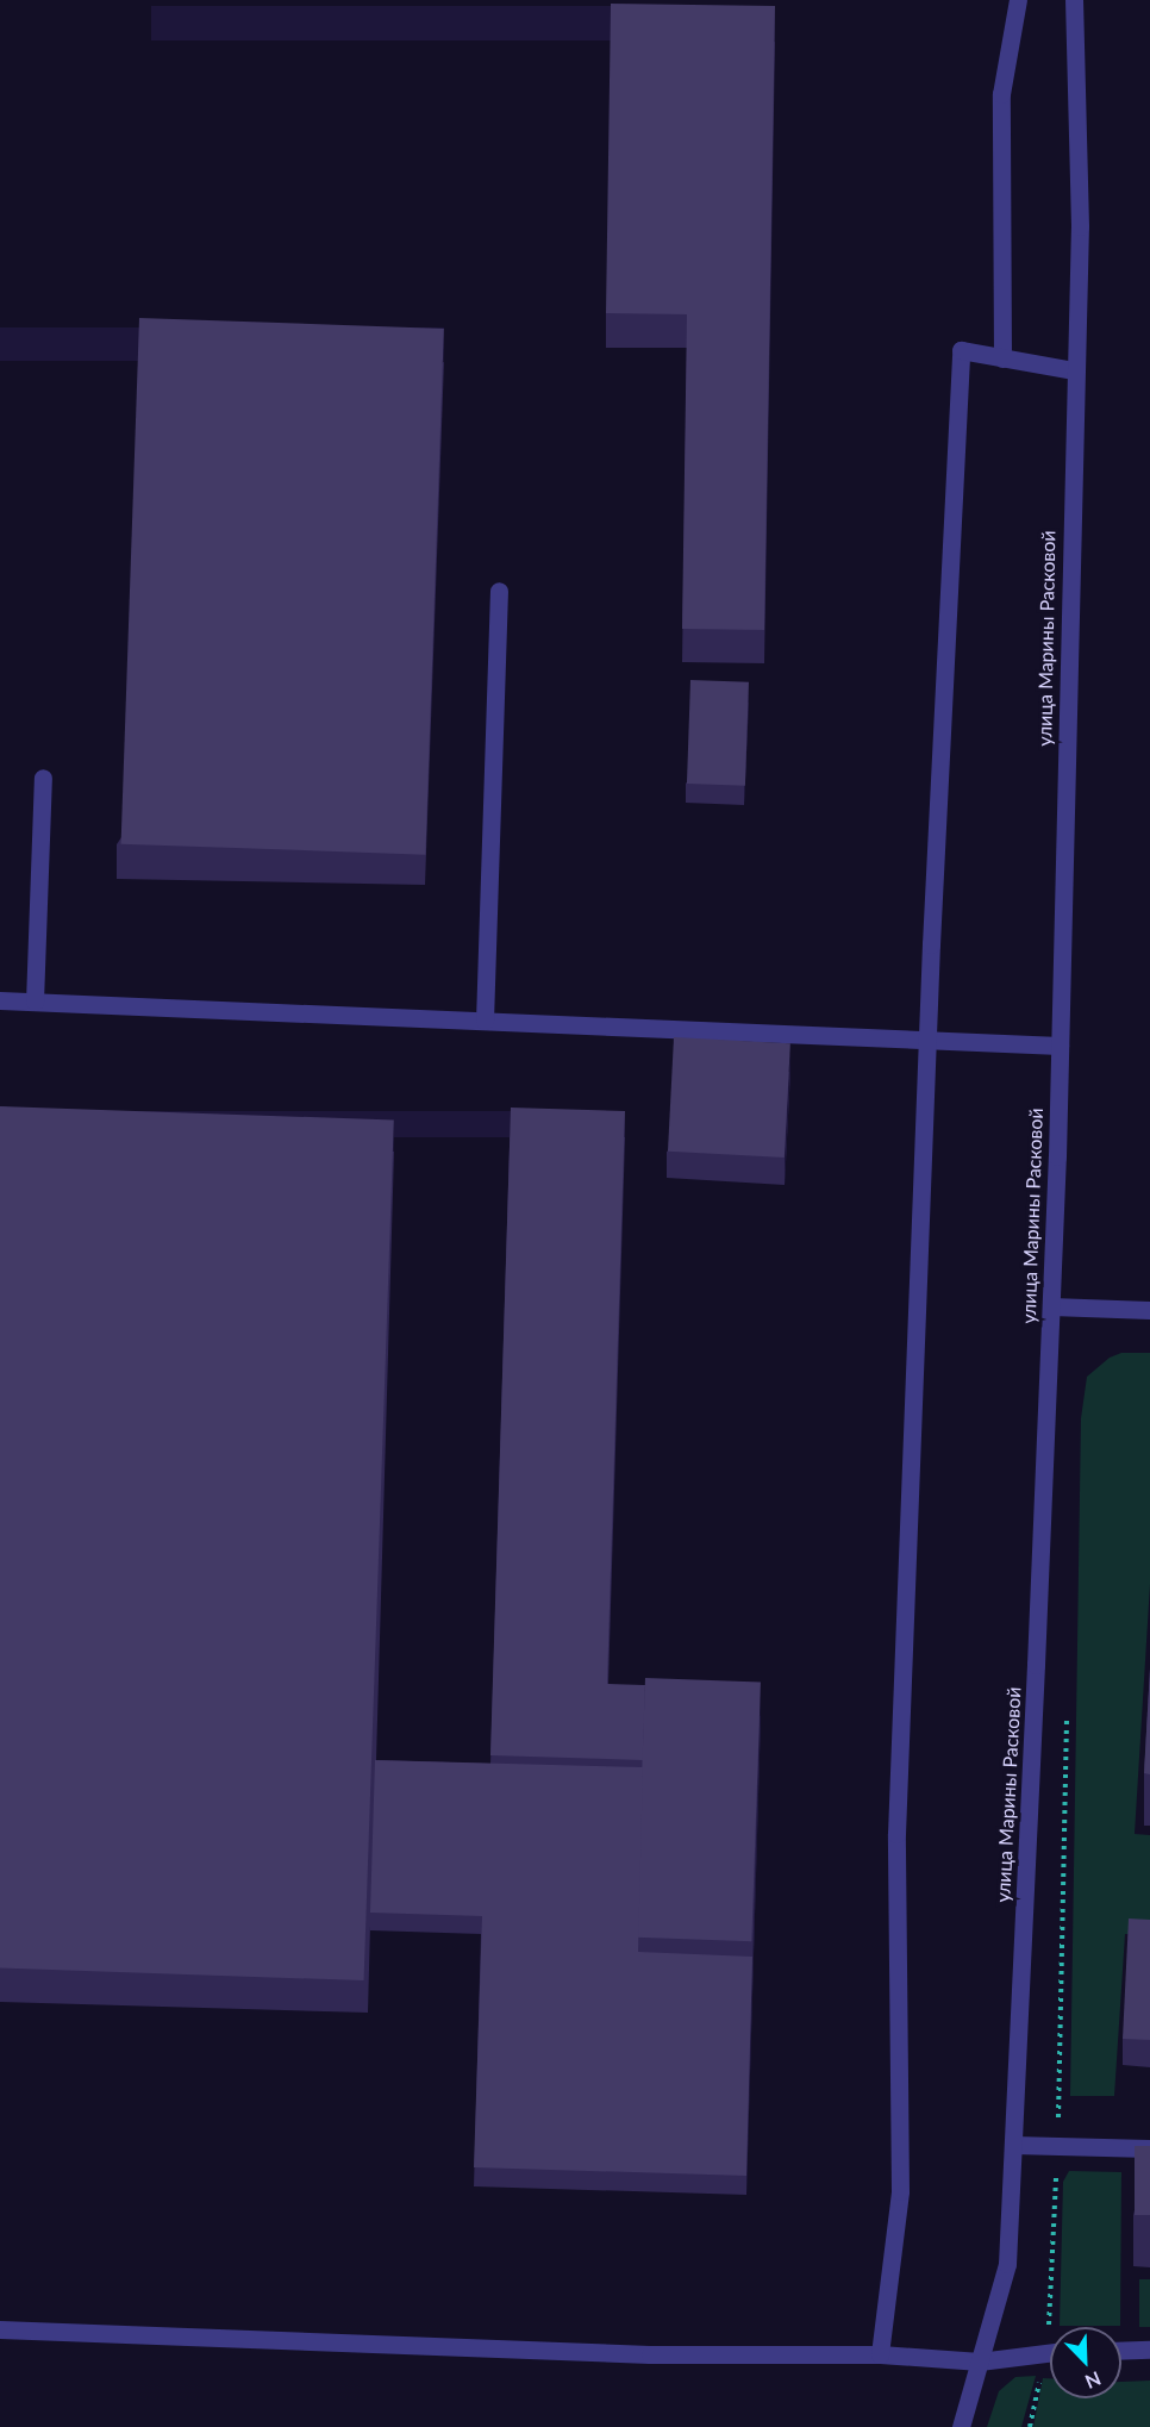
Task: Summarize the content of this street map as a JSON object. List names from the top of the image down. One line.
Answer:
{"streets":{"street":["улица Марины Расковой"]},"north":"bottom right"}
